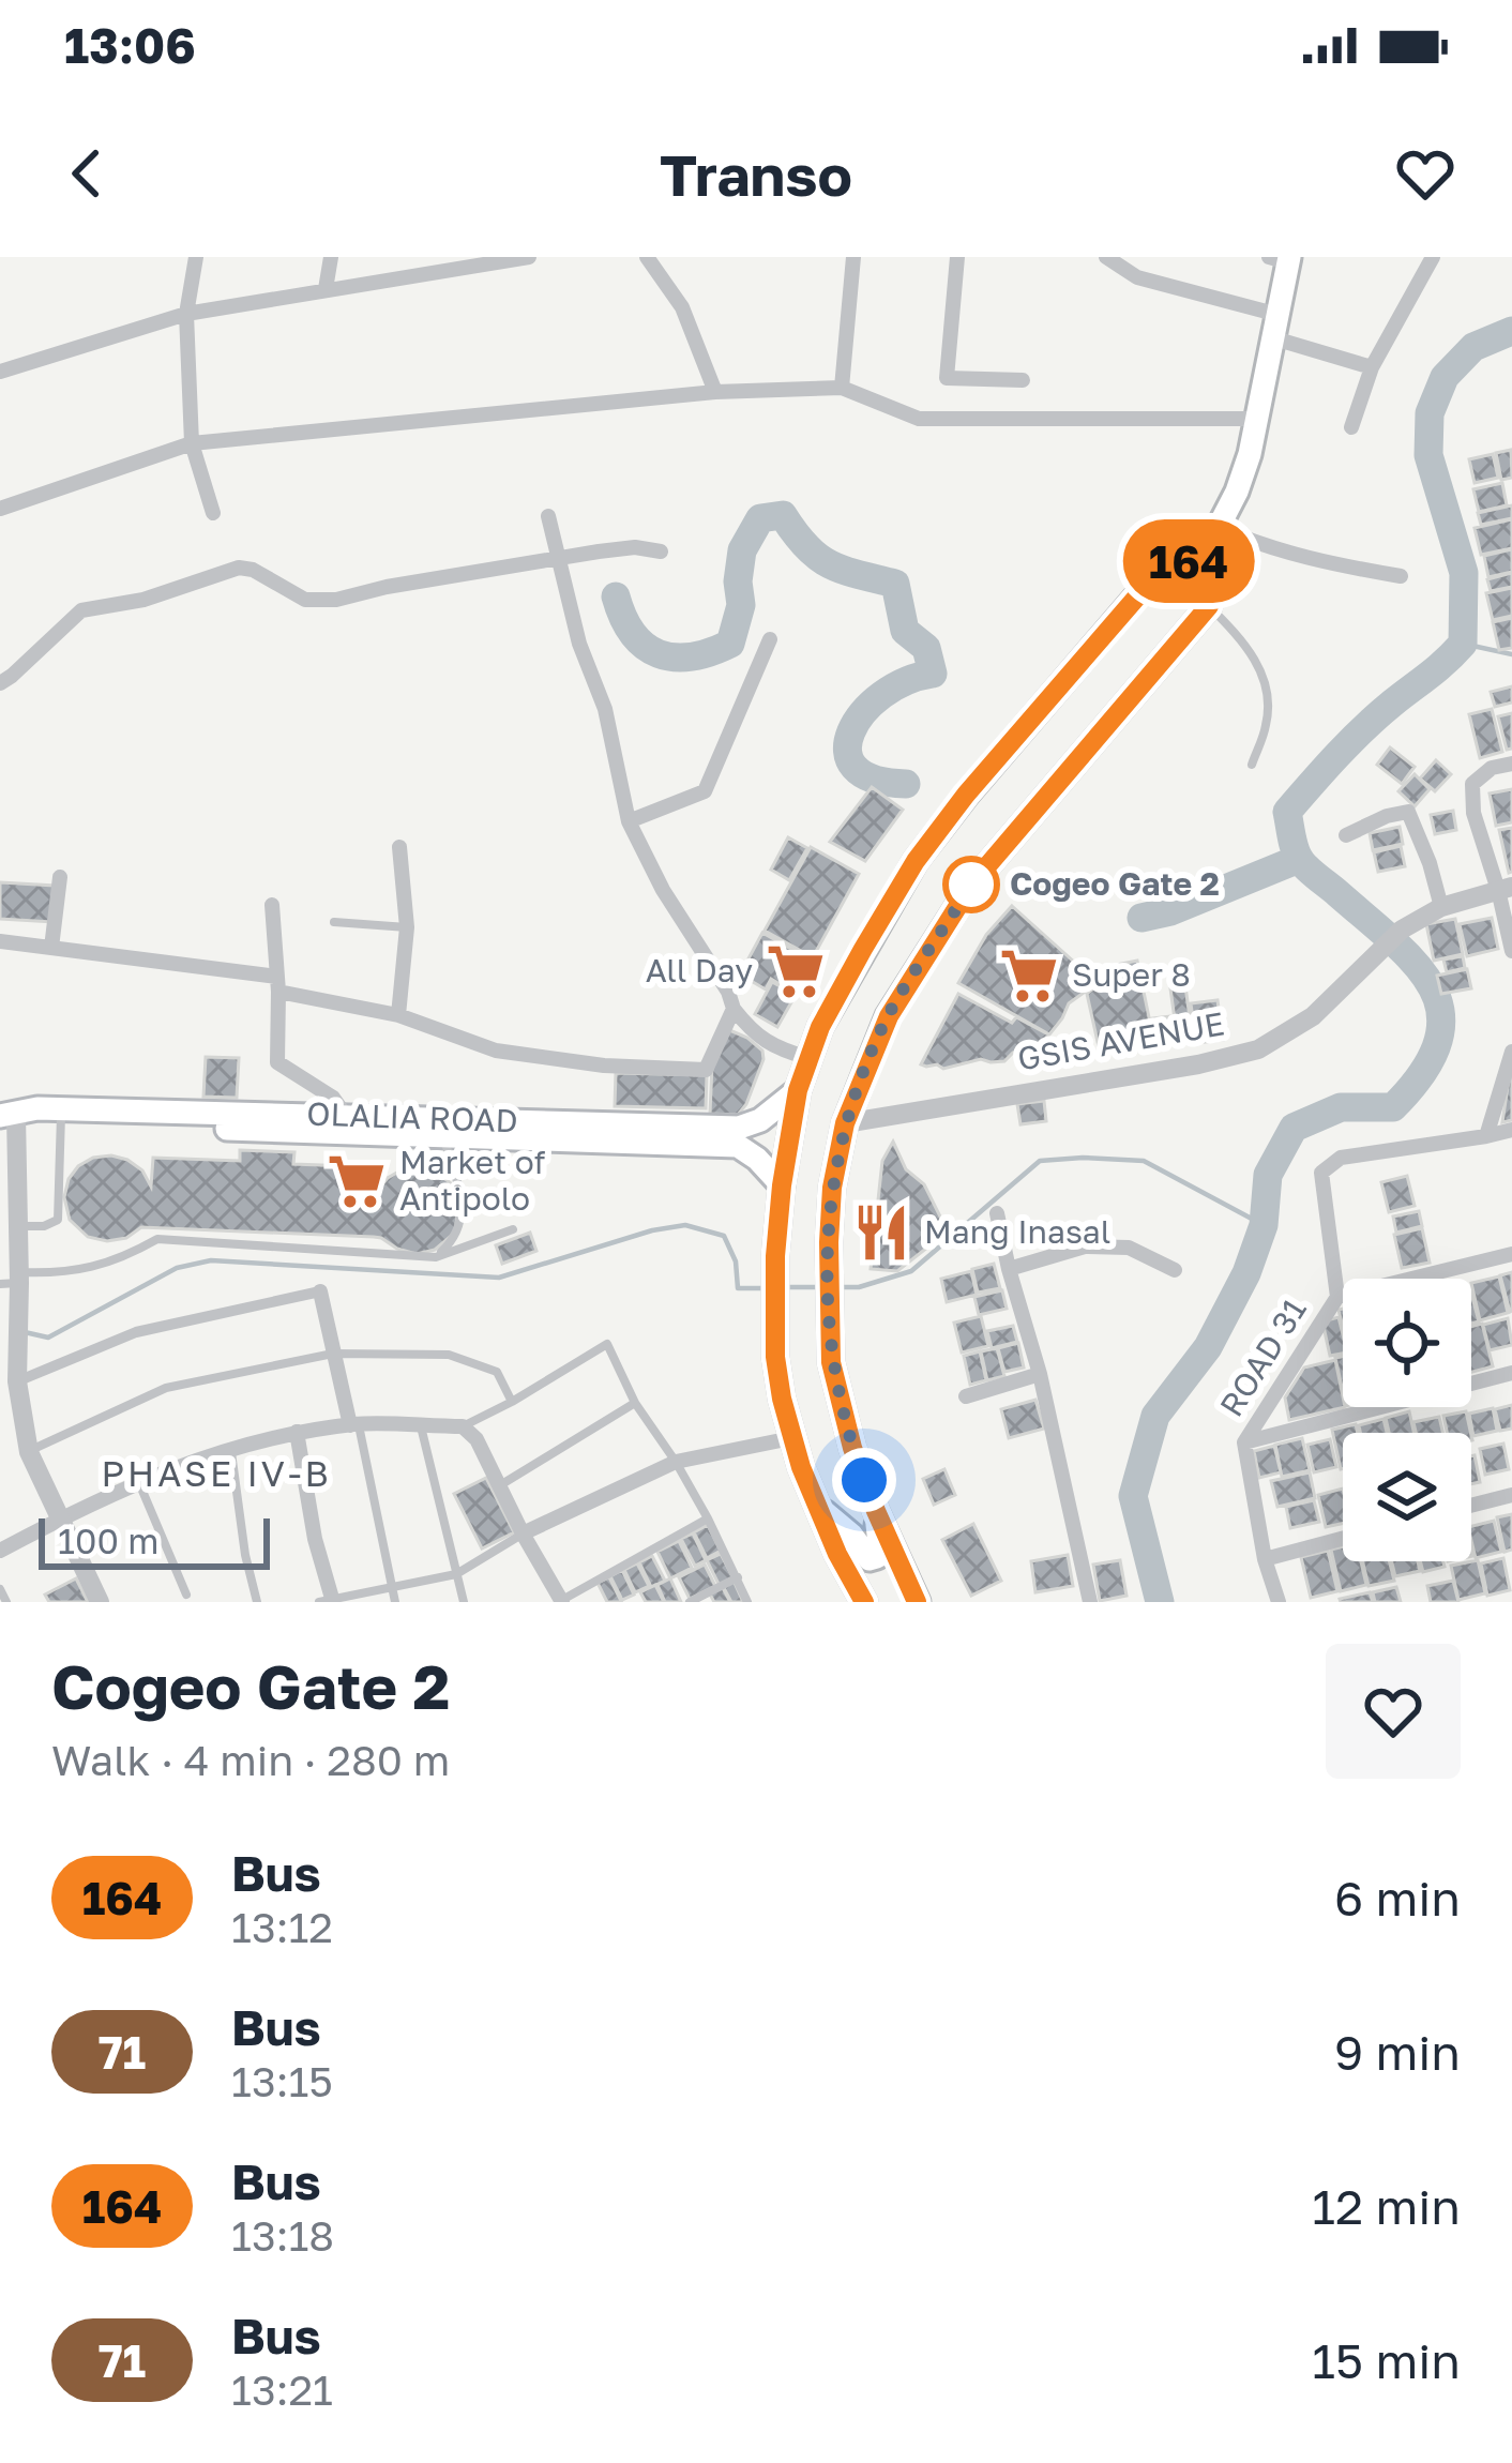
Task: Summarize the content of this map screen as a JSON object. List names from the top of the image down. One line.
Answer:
{"streets":{"main road":["OLALIA ROAD"],"street":["GSIS AVENUE","ROAD 31"]},"districts":["PHASE IV-B"],"places":{"other":["Cogeo Gate 2"],"supermarket":["All Day","Super 8","Market of Antipolo"],"restaurant":["Mang Inasal"]},"lines":["bus line 164"],"scale_bar":"100 m","page":{"status":"13:06","header":"Transo","on_map":"164","scale":"100 m","heading":["Cogeo Gate 2","Walk · 4 min · 280 m"],"list":[{"mark":"164","name":"Bus","note":"13:12","value":"6 min"},{"mark":"71","name":"Bus","note":"13:15","value":"9 min"},{"mark":"164","name":"Bus","note":"13:18","value":"12 min"},{"mark":"71","name":"Bus","note":"13:21","value":"15 min"}]}}
